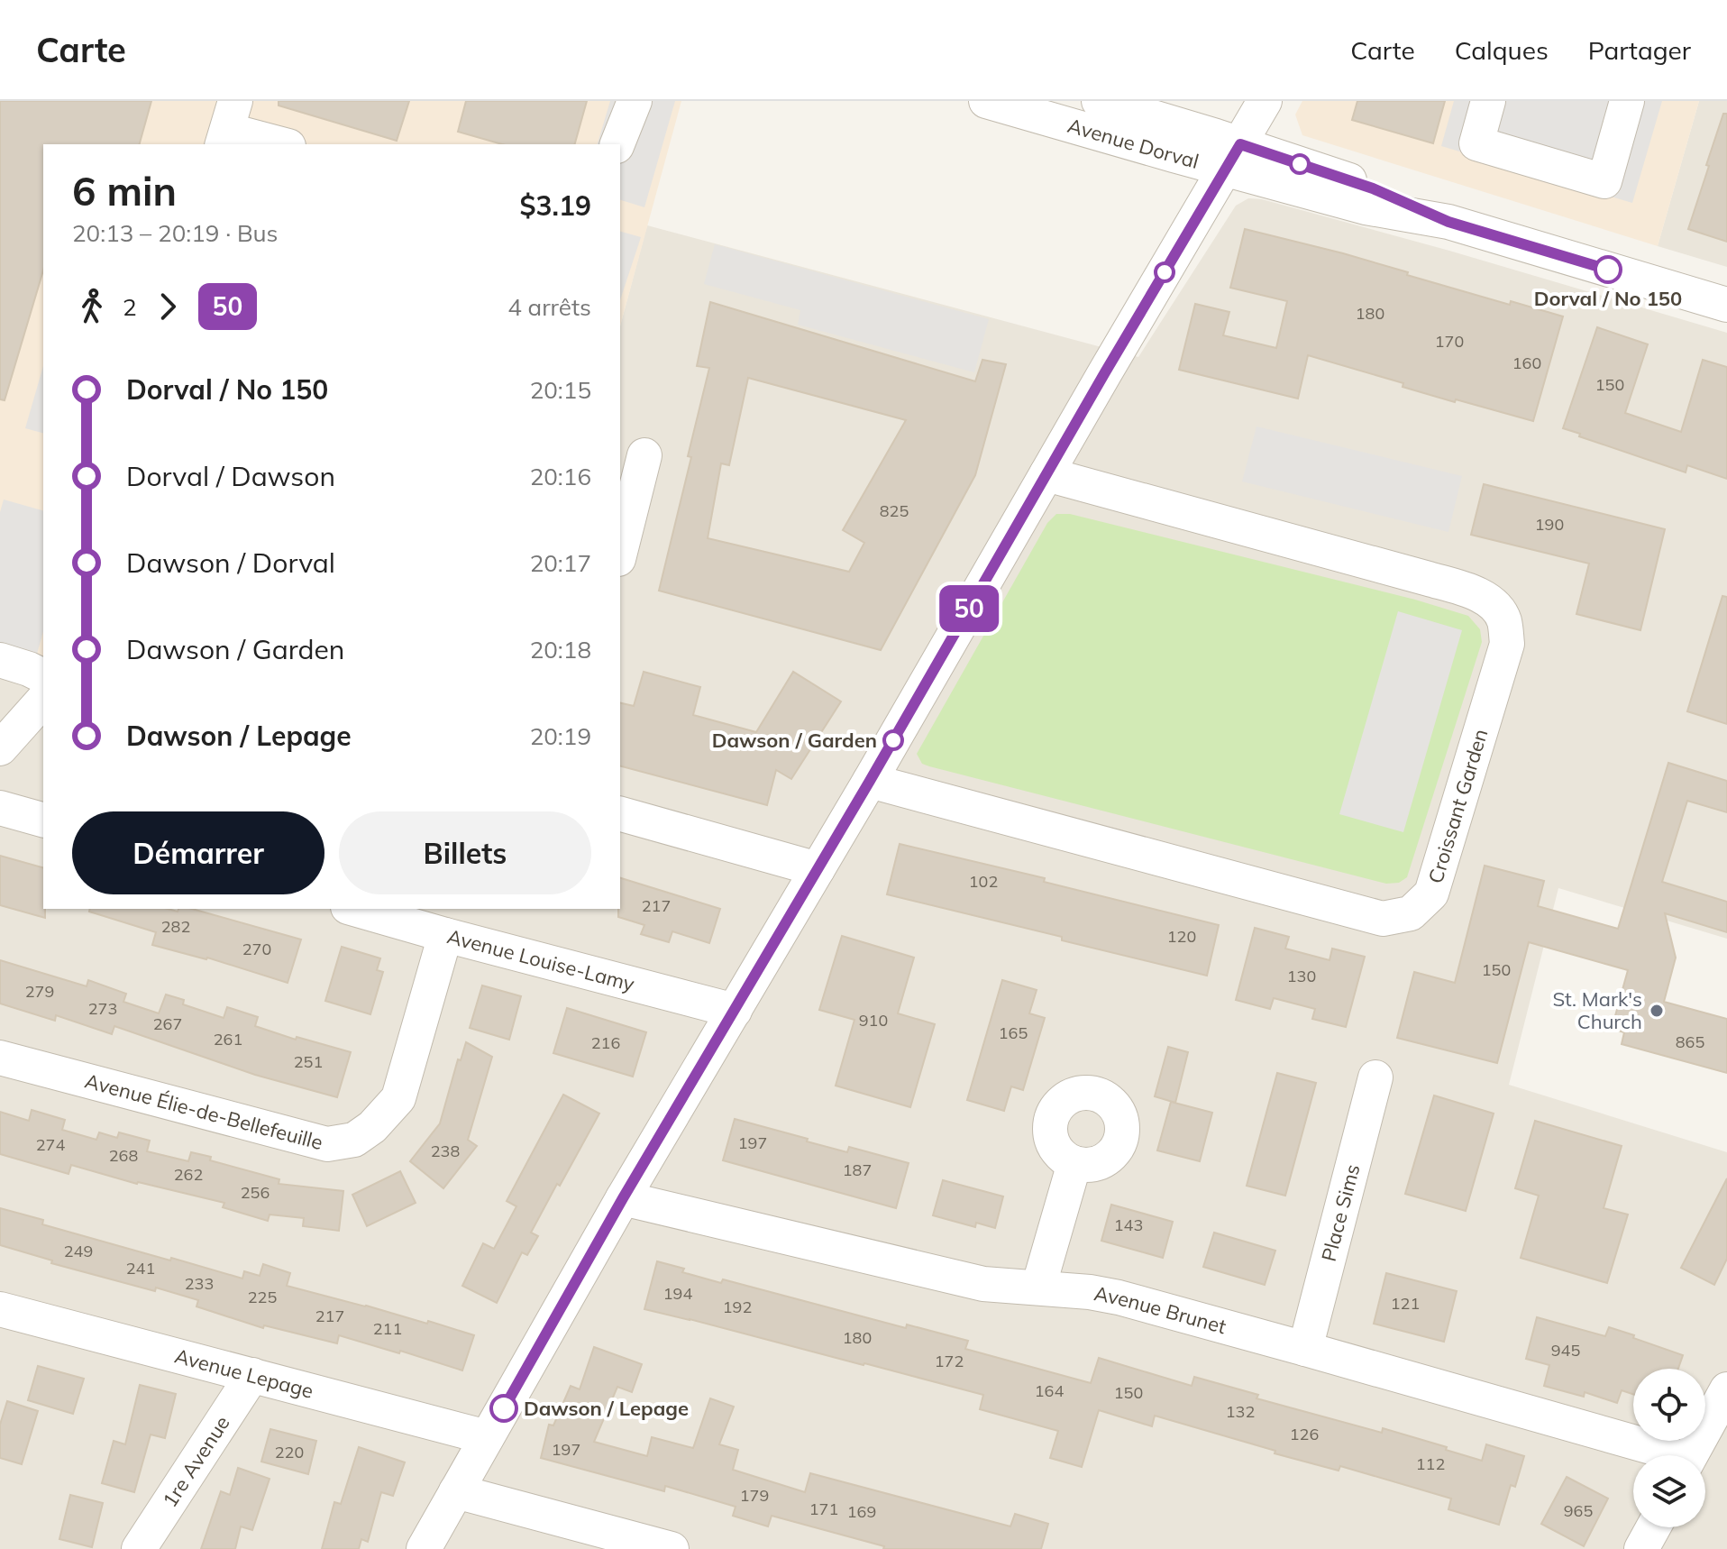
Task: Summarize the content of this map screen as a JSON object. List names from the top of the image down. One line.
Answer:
{"streets":{"street":["Avenue Dorval","Croissant Garden","Avenue Louise-Lamy","Avenue Élie-de-Bellefeuille","Place Sims","Avenue Brunet","Avenue Lepage","1re Avenue"]},"crossings":[["Avenue Louise-Lamy","Avenue Élie-de-Bellefeuille"],["Place Sims","Avenue Brunet"],["Avenue Lepage","1re Avenue"]],"places":["Dorval / No 150","Dawson / Garden","St. Mark's Church","Dawson / Lepage"],"lines":["bus line 50"],"house_numbers":["180","170","160","150","825","190","102","217","282","120","270","150","130","279","273","910","267","165","261","865","216","251","197","274","238","268","187","262","256","143","249","241","233","194","225","121","192","217","211","180","945","172","164","150","132","126","197","220","112","179","171","965","169"],"page":{"header":"Carte","nav":["Carte","Calques","Partager"],"on_map":"50","heading":["6 min","20:13 – 20:19 · Bus","$3.19"],"legs":["2","50","4 arrêts"],"list":[{"name":"Dorval / No 150","value":"20:15"},{"name":"Dorval / Dawson","value":"20:16"},{"name":"Dawson / Dorval","value":"20:17"},{"name":"Dawson / Garden","value":"20:18"},{"name":"Dawson / Lepage","value":"20:19"}],"buttons":["Démarrer","Billets"]}}
